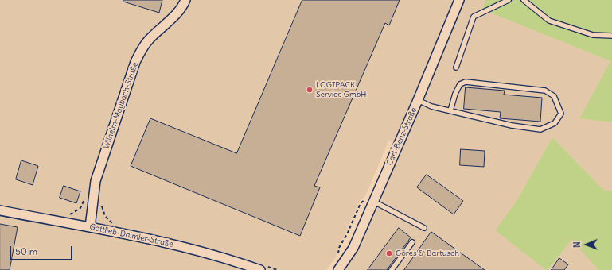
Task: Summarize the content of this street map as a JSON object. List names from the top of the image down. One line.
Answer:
{"streets":{"street":["Wilhelm-Maybach-Straße","Carl-Benz-Straße","Gottlieb-Daimler-Straße"]},"crossings":[["Wilhelm-Maybach-Straße","Gottlieb-Daimler-Straße"]],"places":["LOGIPACK Service GmbH","Göres & Bartusch"],"scale_bar":"50 m","north":"left"}
